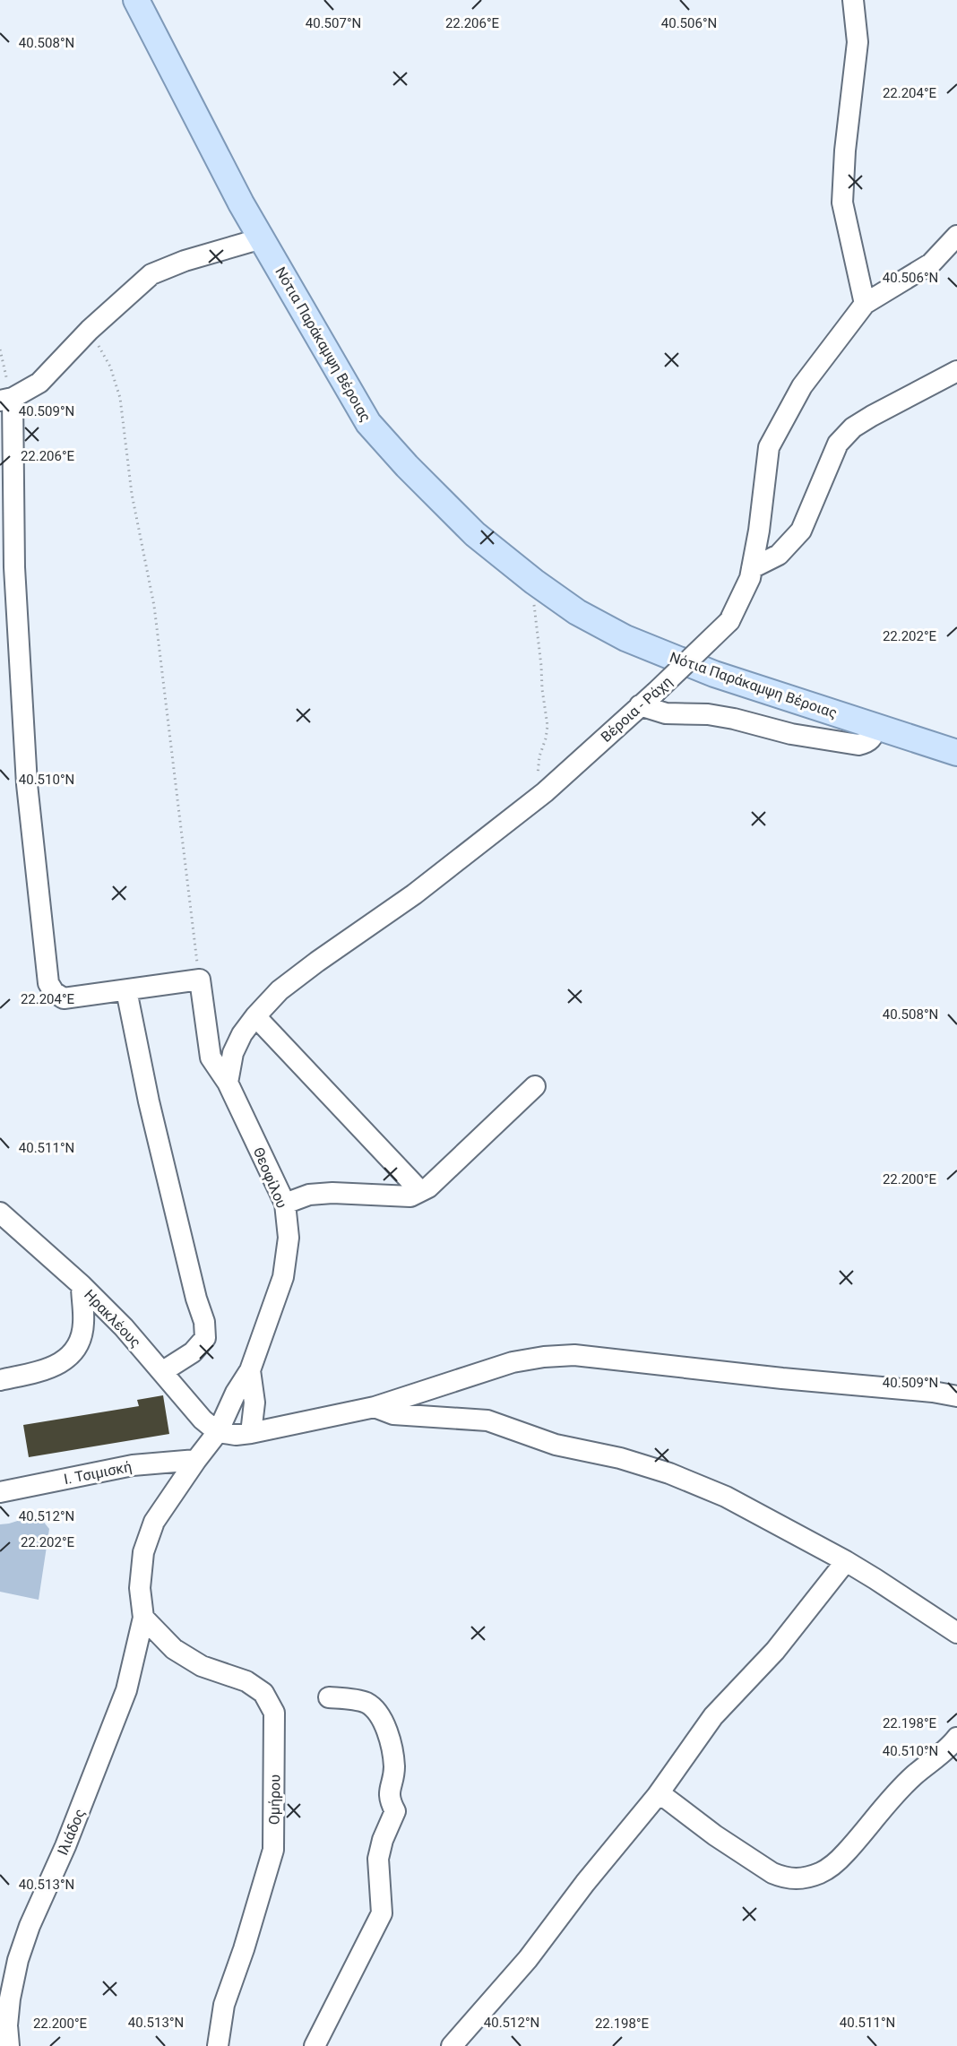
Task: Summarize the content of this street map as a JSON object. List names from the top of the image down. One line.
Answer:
{"streets":{"main road":["Νότια Παράκαμψη Βέροιας"],"street":["Βέροια - Ράχη","Θεοφίλου","Ηρακλέους","Ι. Τσιμισκή","Ομήρου","Ιλιάδος"]},"crossings":[["Βέροια - Ράχη","Θεοφίλου"],["Θεοφίλου","Ηρακλέους"],["Θεοφίλου","Ι. Τσιμισκή"],["Θεοφίλου","Ομήρου"],["Θεοφίλου","Ιλιάδος"],["Ομήρου","Ιλιάδος"]],"coordinates":["22.206°E","40.507°N","40.506°N","40.508°N","22.204°E","40.509°N","22.202°E","40.510°N","40.511°N","22.200°E","40.512°N","22.198°E","40.513°N"]}
